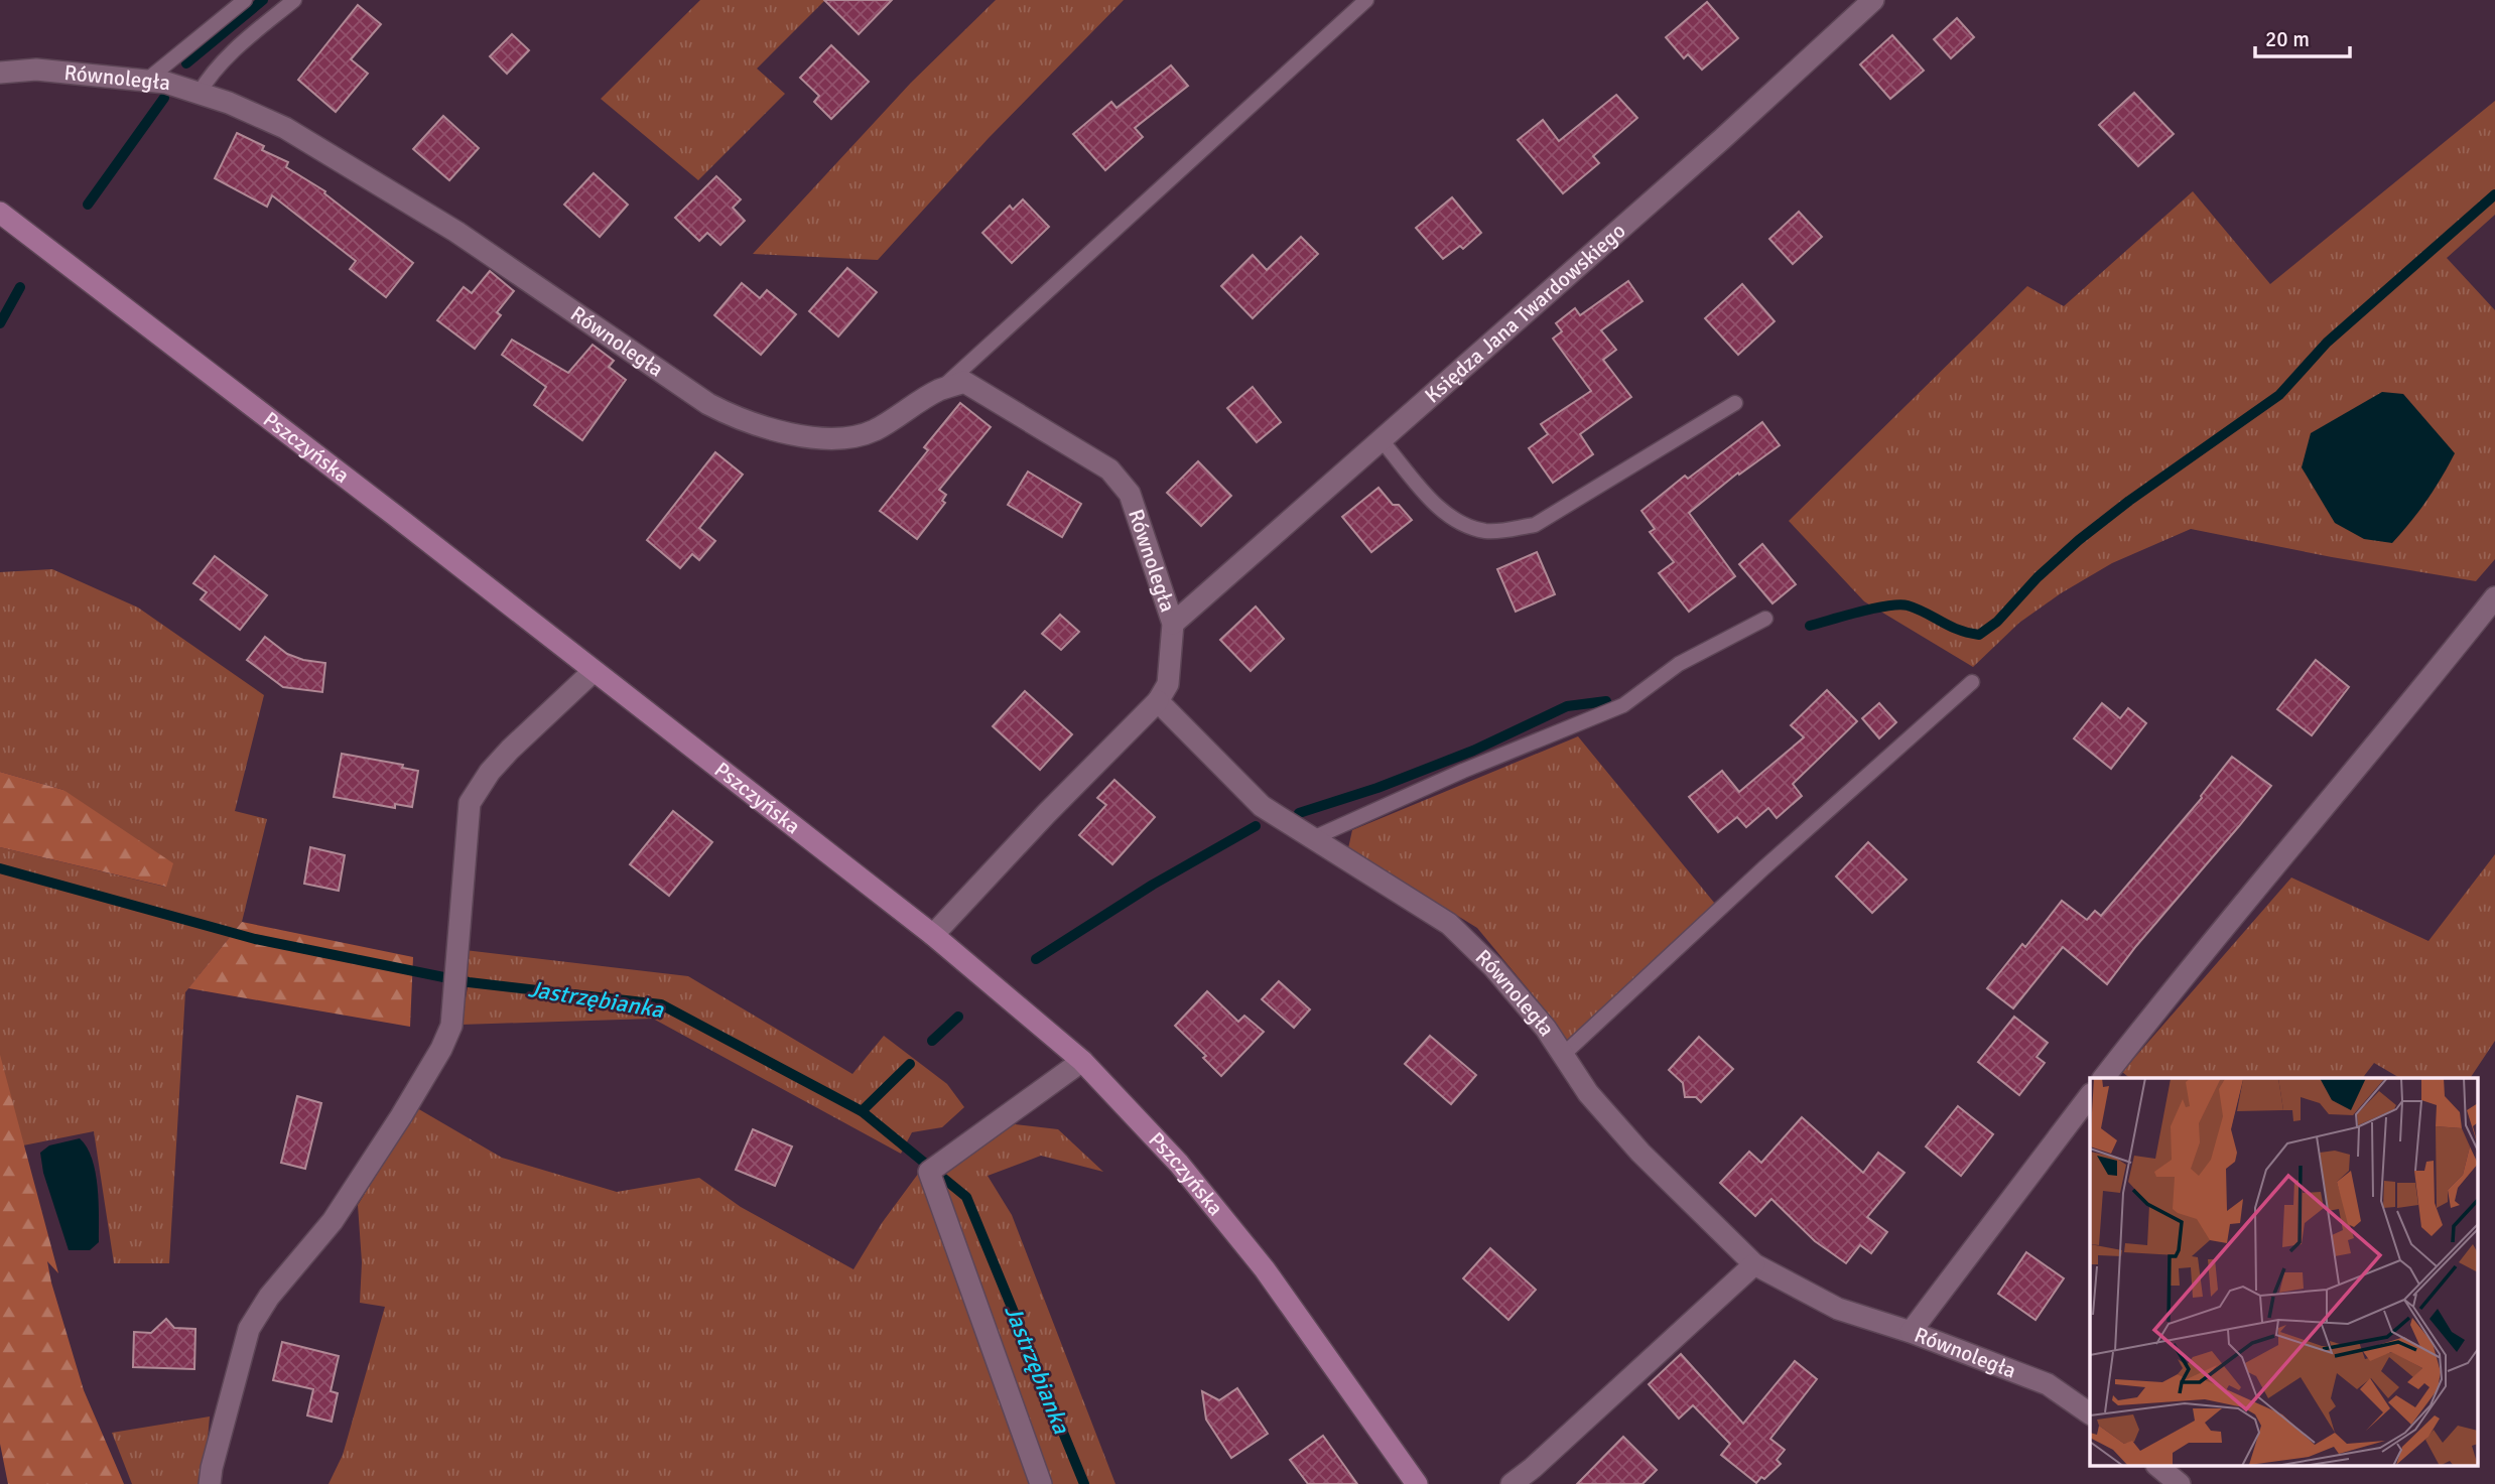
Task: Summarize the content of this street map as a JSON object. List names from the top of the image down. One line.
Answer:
{"streets":{"street":["Równoległa","Księdza Jana Twardowskiego","Pszczyńska"]},"crossings":[["Równoległa","Księdza Jana Twardowskiego"]],"water":["Jastrzębianka"],"scale_bar":"20 m"}
